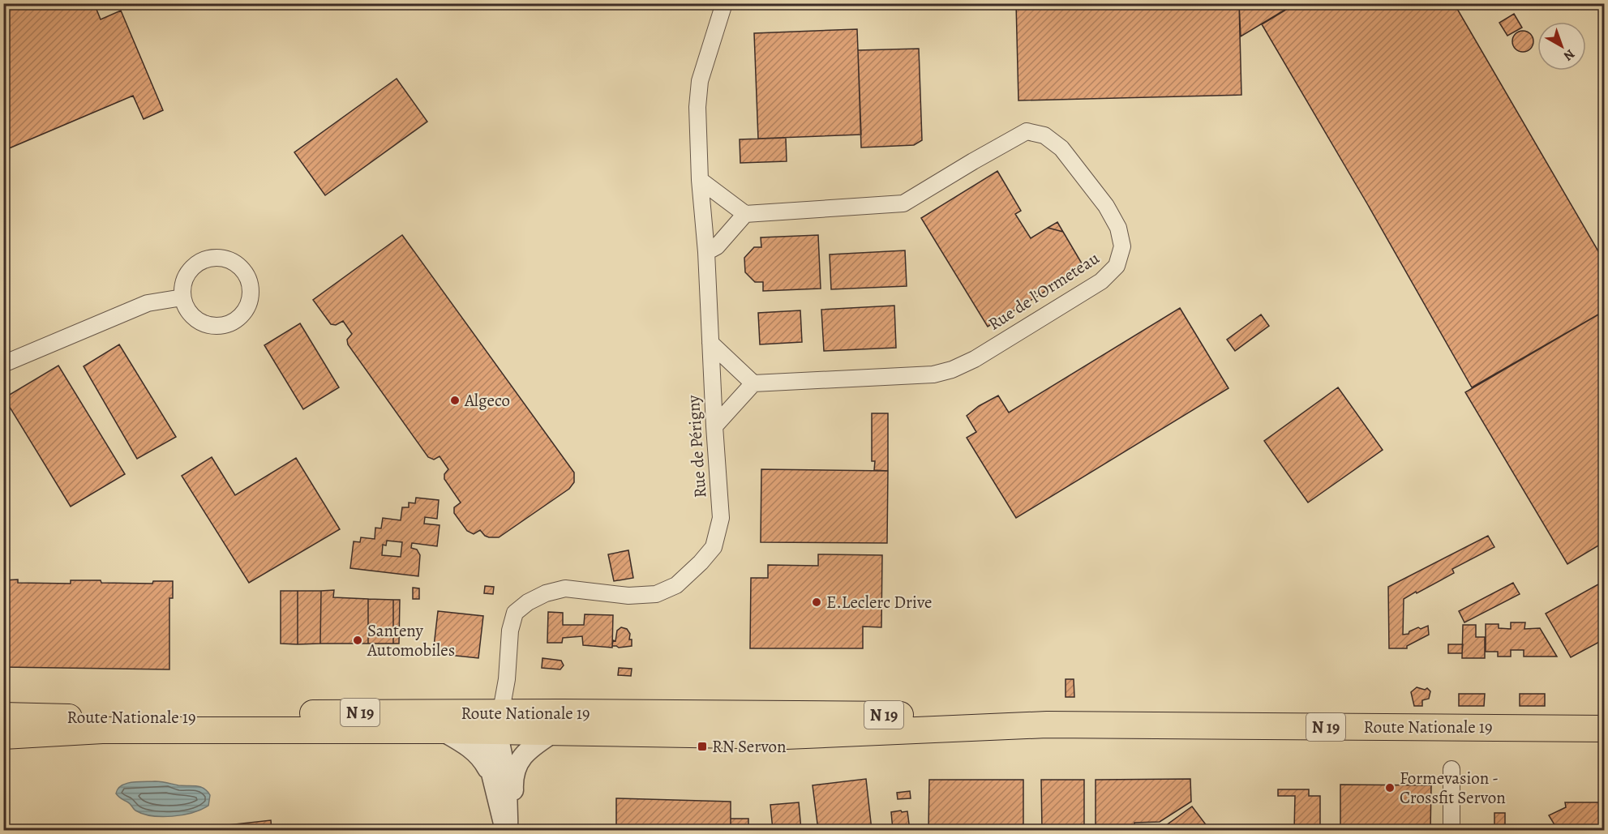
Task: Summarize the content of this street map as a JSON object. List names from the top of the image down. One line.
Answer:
{"streets":{"main road":["N 19","Route Nationale 19"],"street":["Rue de l'Ormeteau","Rue de Périgny"]},"crossings":[["Rue de Périgny","Route Nationale 19"]],"places":{"other":["Algeco","E.Leclerc Drive","Santeny Automobiles","Formevasion - Crossfit Servon"],"transit":["RN Servon"]},"north":"bottom right"}
